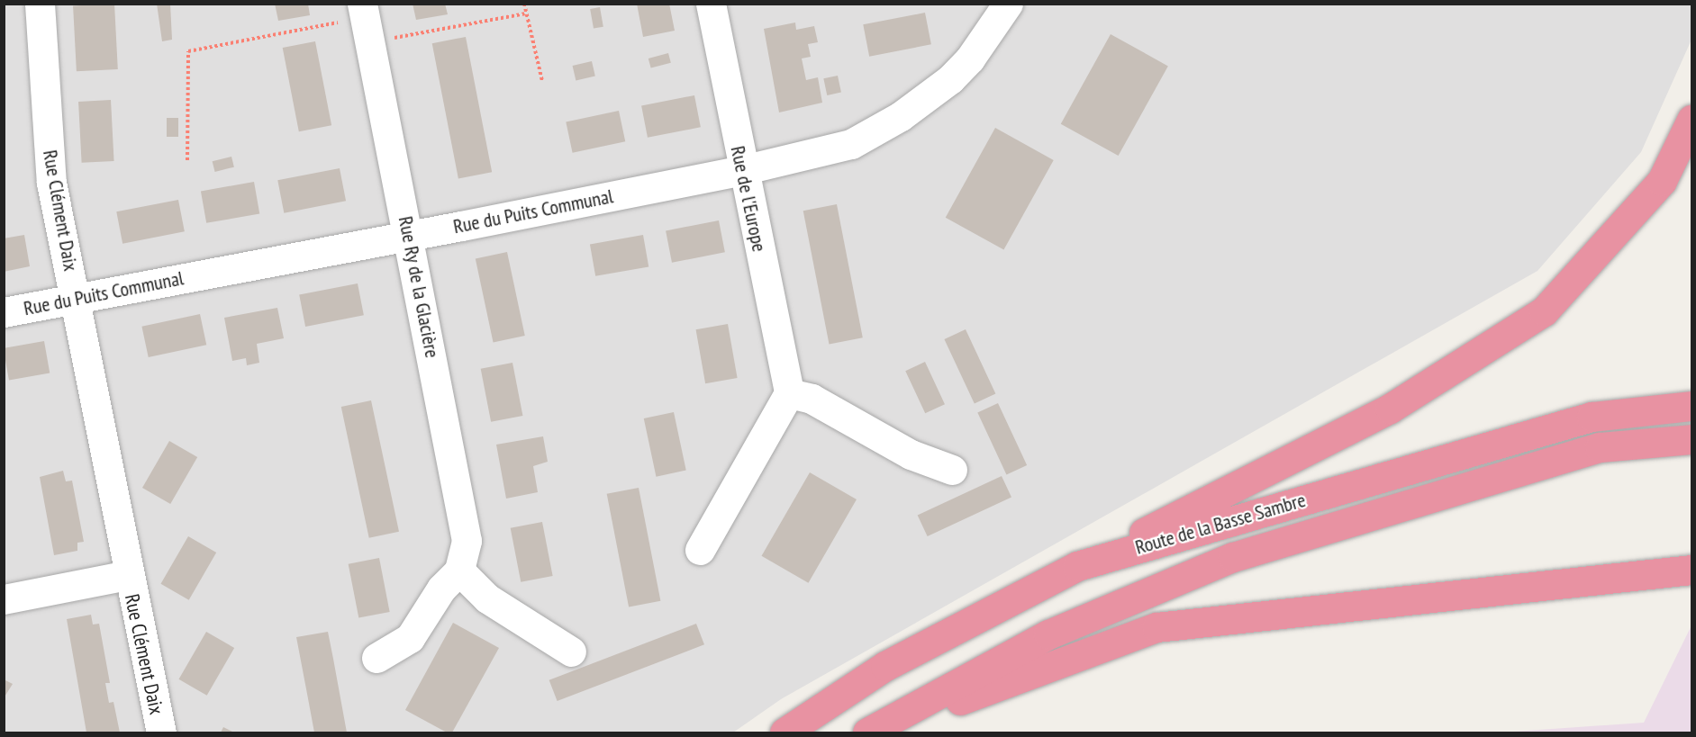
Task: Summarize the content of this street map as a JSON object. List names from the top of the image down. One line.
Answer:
{"streets":{"highway":["Route de la Basse Sambre"],"street":["Rue de l'Europe","Rue Clément Daix","Rue du Puits Communal","Rue Ry de la Glacière"]},"crossings":[["Rue de l'Europe","Rue du Puits Communal"],["Rue Clément Daix","Rue du Puits Communal"],["Rue du Puits Communal","Rue Ry de la Glacière"]]}
